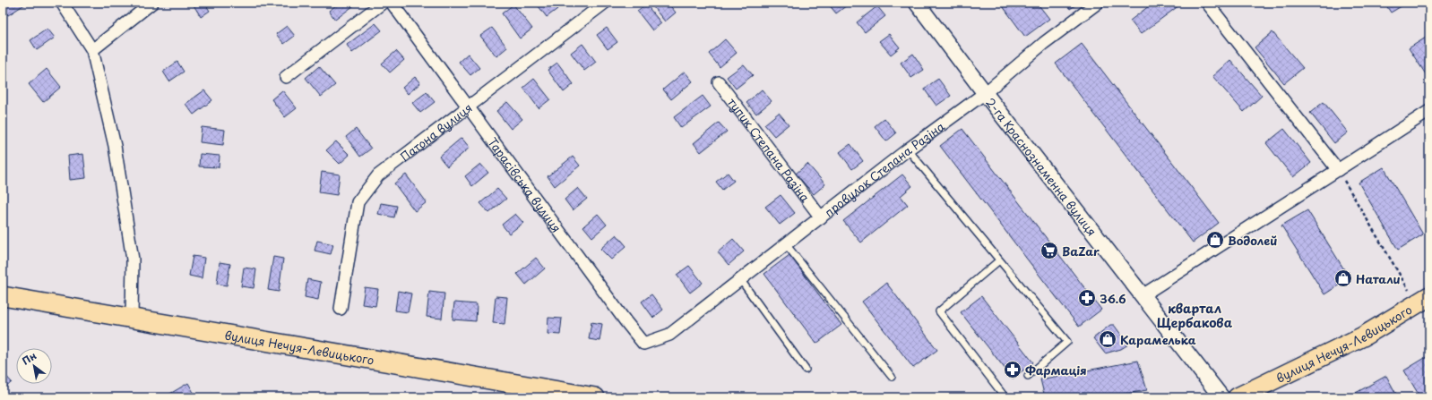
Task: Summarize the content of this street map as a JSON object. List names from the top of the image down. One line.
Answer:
{"streets":{"main road":["вулиця Нечуя-Левицького"],"street":["Патона вулиця","тупик Степана Разіна","2-га Краснознаменна вулиця","провулок Степана Разіна","Тарасівська вулиця"]},"crossings":[["Патона вулиця","Тарасівська вулиця"],["тупик Степана Разіна","провулок Степана Разіна"],["2-га Краснознаменна вулиця","провулок Степана Разіна"],["провулок Степана Разіна","Тарасівська вулиця"]],"districts":["квартал Щербакова"],"places":{"shop":["Водолей","Натали","Карамелька"],"supermarket":["BaZar"],"pharmacy":["36.6","Фармація"]},"north":"top left"}
